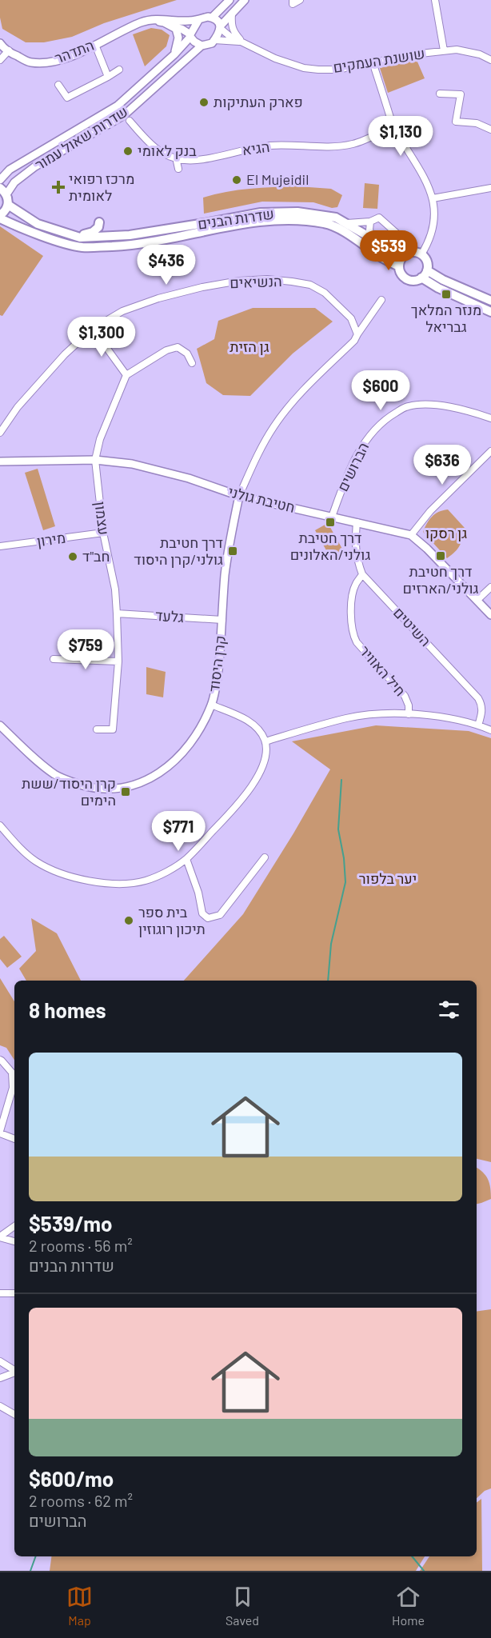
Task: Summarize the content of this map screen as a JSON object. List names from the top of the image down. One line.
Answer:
{"streets":{"main road":["שדרות הבנים"],"street":["התדהר","שושנת העמקים","שדרות שאול עמור","הגיא","הנשיאים","הברושים","חטיבת גולני","עצמון","מירון","גלעד","השיטים","קרן היסוד","חיל האוויר"]},"crossings":[["התדהר","שושנת העמקים"],["התדהר","שדרות שאול עמור"],["שושנת העמקים","שדרות שאול עמור"],["הברושים","חטיבת גולני"],["חטיבת גולני","עצמון"],["חטיבת גולני","השיטים"],["חטיבת גולני","קרן היסוד"],["עצמון","מירון"],["עצמון","גלעד"],["גלעד","קרן היסוד"],["השיטים","חיל האוויר"]],"parks":["גן הזית","גן רסקו","יער בלפור"],"places":{"other":["פארק העתיקות","בנק לאומי","El Mujeidil","חב\"ד","בית ספר תיכון רוגוזין"],"health":["מרכז רפואי לאומית"],"transit":["מנזר המלאך גבריאל","דרך חטיבת גולני/האלונים","דרך חטיבת גולני/קרן היסוד","דרך חטיבת גולני/הארזים","קרן היסוד/ששת הימים"]},"page":{"price":["$1,130","$539","$436","$1,300","$600","$636","$759","$771"],"heading":"8 homes","list":[{"name":"$539/mo","note":"2 rooms · 56 m² · שדרות הבנים"},{"name":"$600/mo","note":"2 rooms · 62 m² · הברושים"}],"tabs":["Map","Saved","Home"]}}
